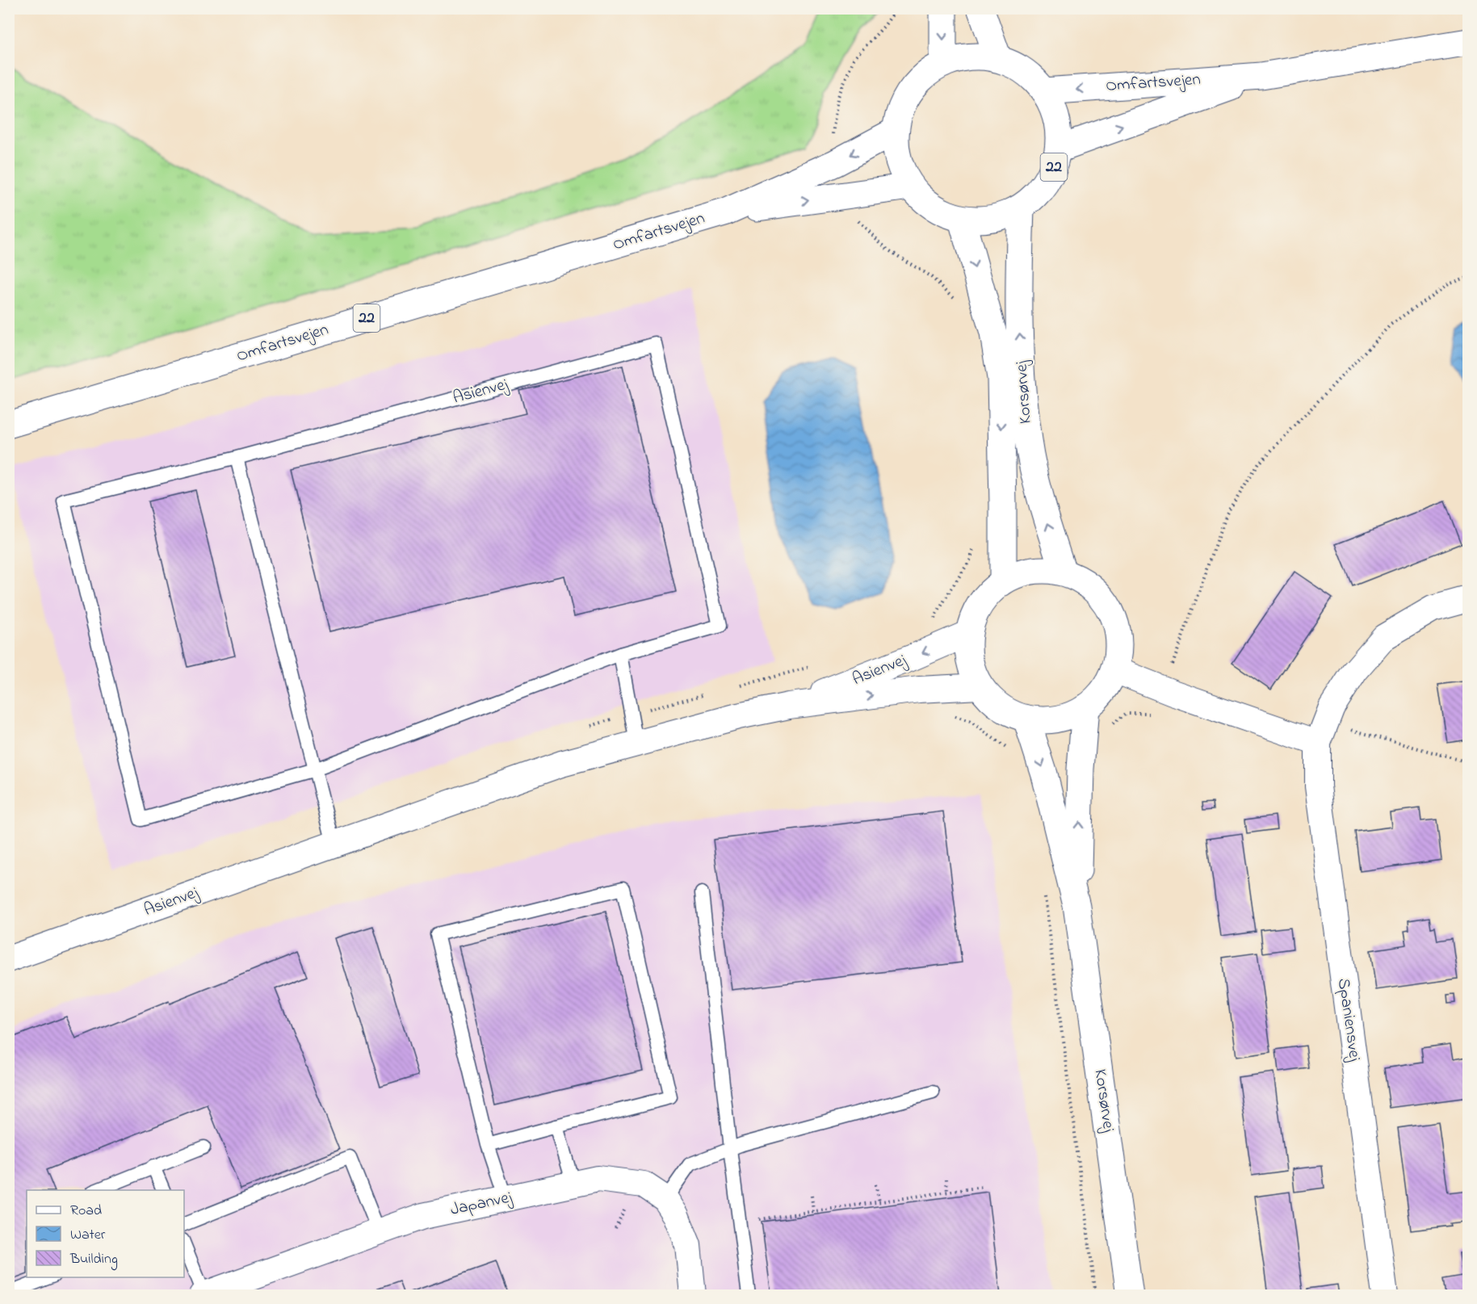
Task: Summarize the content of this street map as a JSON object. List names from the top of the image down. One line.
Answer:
{"streets":{"main road":["Omfartsvejen","22","Korsørvej"],"street":["Asienvej","Spaniensvej","Japanvej"]},"crossings":[["Omfartsvejen","22"],["Omfartsvejen","Korsørvej"],["22","Korsørvej"],["Asienvej","Korsørvej"]],"legend":["Road","Water","Building"]}
